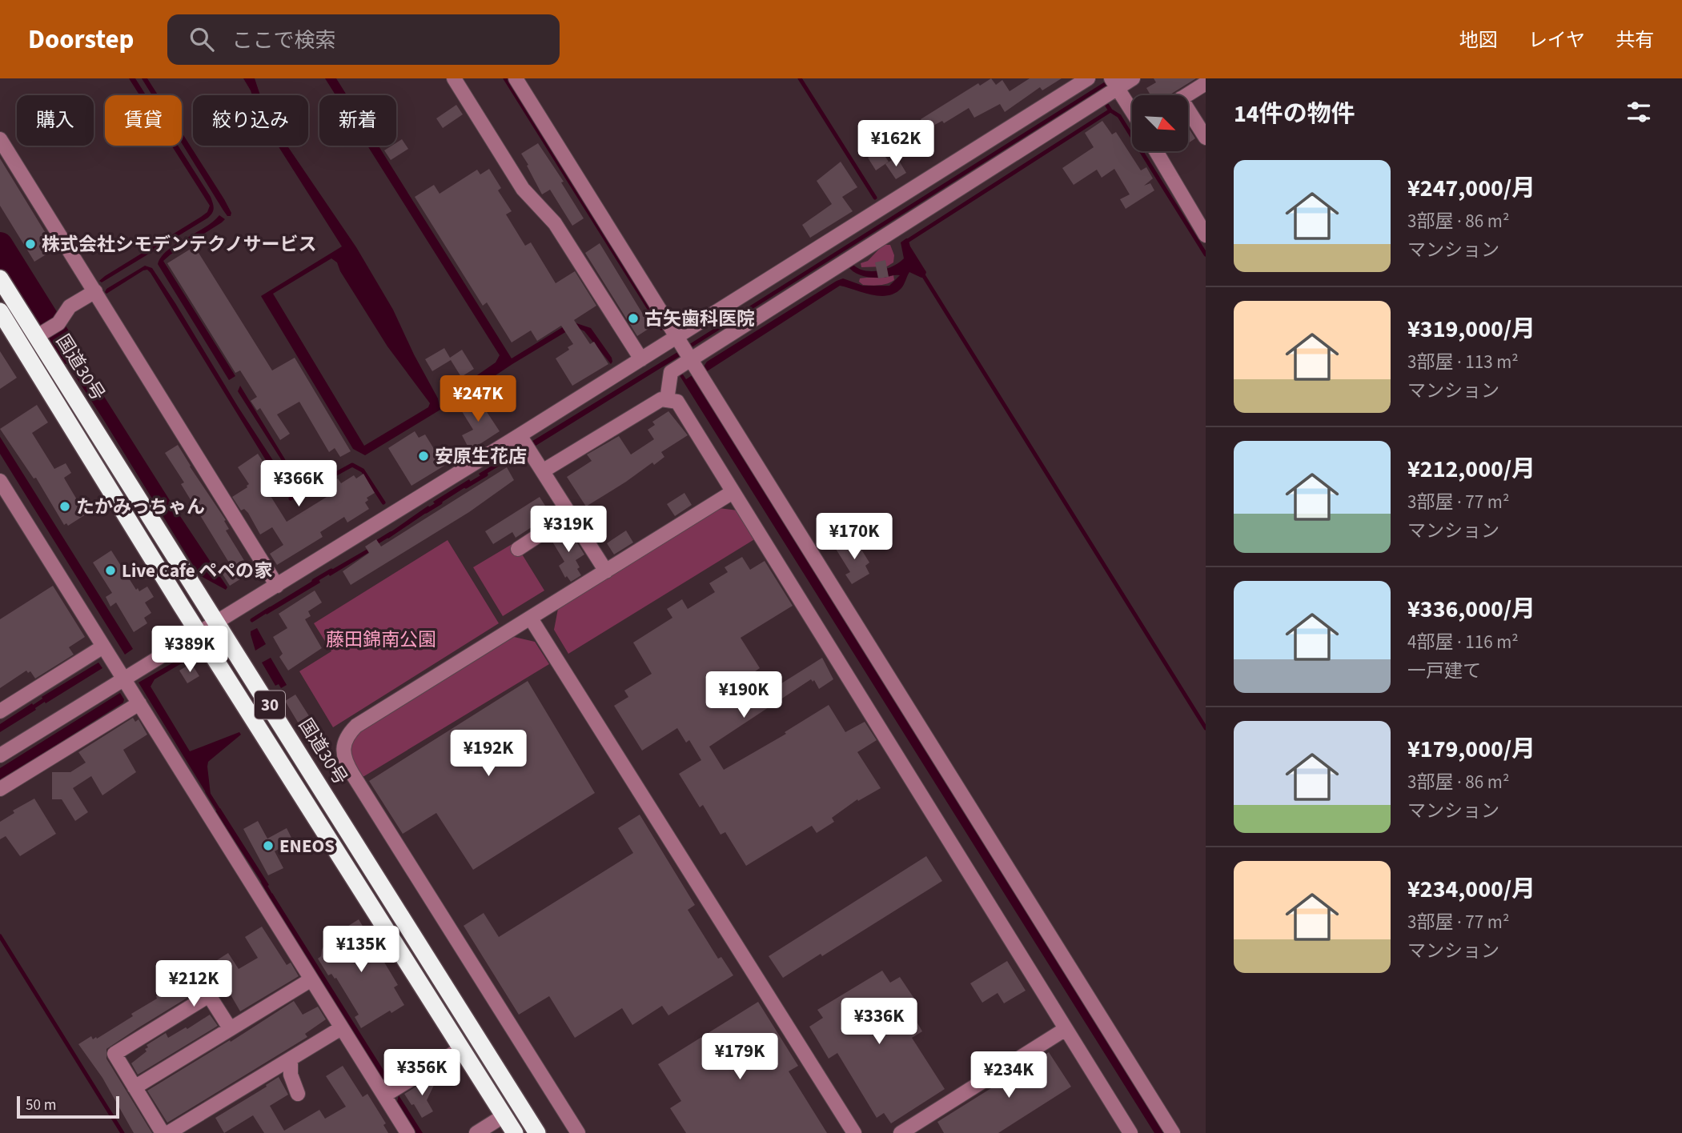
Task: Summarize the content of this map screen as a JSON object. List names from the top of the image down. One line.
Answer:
{"streets":{"highway":["国道30号","30"]},"parks":["藤田錦南公園"],"places":["株式会社シモデンテクノサービス","古矢歯科医院","安原生花店","たかみっちゃん","Live Cafe ペペの家","ENEOS"],"scale_bar":"50 m","north":"bottom right","page":{"header":"Doorstep","search":"ここで検索","nav":["地図","レイヤ","共有"],"heading":"14件の物件","chip":["購入","賃貸","絞り込み","新着"],"price":["¥162K","¥247K","¥366K","¥319K","¥170K","¥389K","¥190K","¥192K","¥135K","¥212K","¥336K","¥179K","¥356K","¥234K"],"list":[{"name":"¥247,000/月","note":"3部屋 · 86 m² · マンション"},{"name":"¥319,000/月","note":"3部屋 · 113 m² · マンション"},{"name":"¥212,000/月","note":"3部屋 · 77 m² · マンション"},{"name":"¥336,000/月","note":"4部屋 · 116 m² · 一戸建て"},{"name":"¥179,000/月","note":"3部屋 · 86 m² · マンション"},{"name":"¥234,000/月","note":"3部屋 · 77 m² · マンション"}],"scale":"50 m"}}
